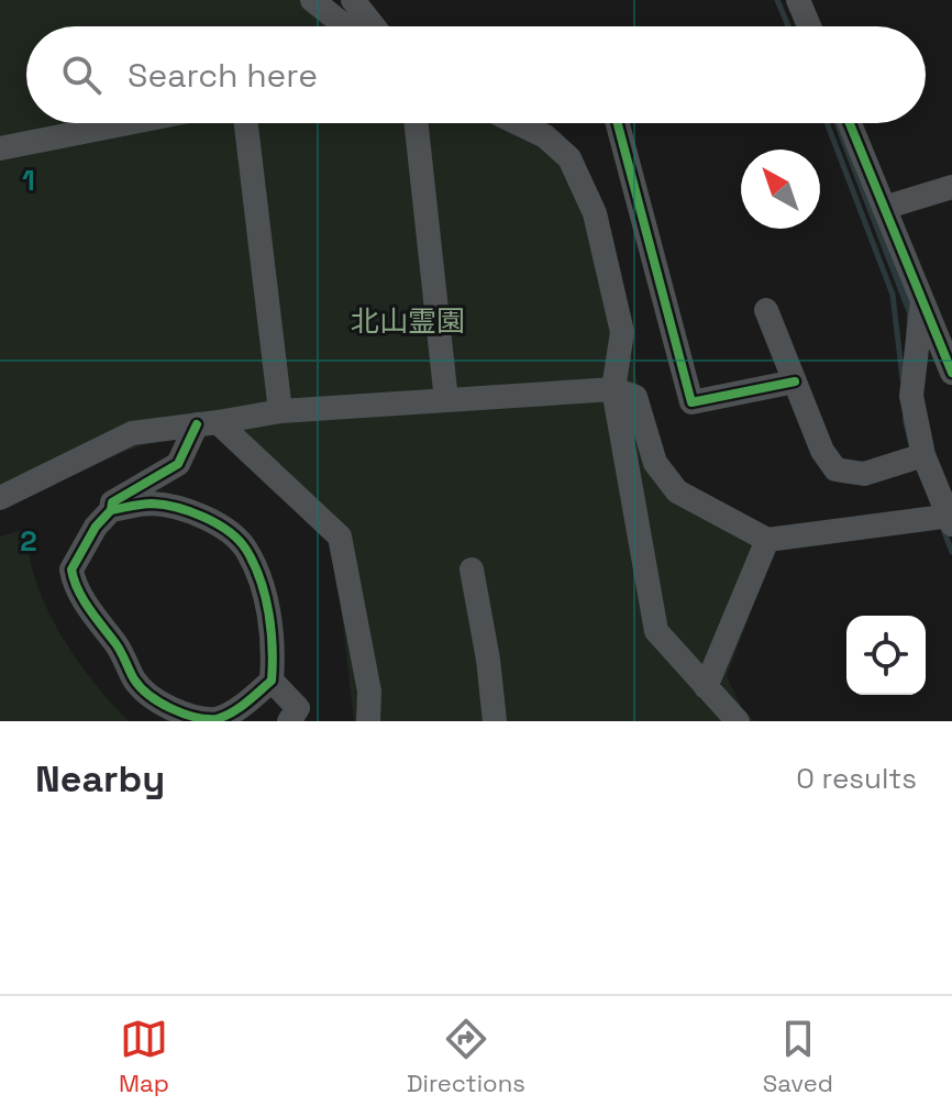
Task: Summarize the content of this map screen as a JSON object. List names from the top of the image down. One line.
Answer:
{"parks":["北山霊園"],"north":"top left","page":{"search":"Search here","heading":["Nearby","0 results"],"nav":["Map","Directions","Saved"]},"grid":{"rows":["1","2"]}}
